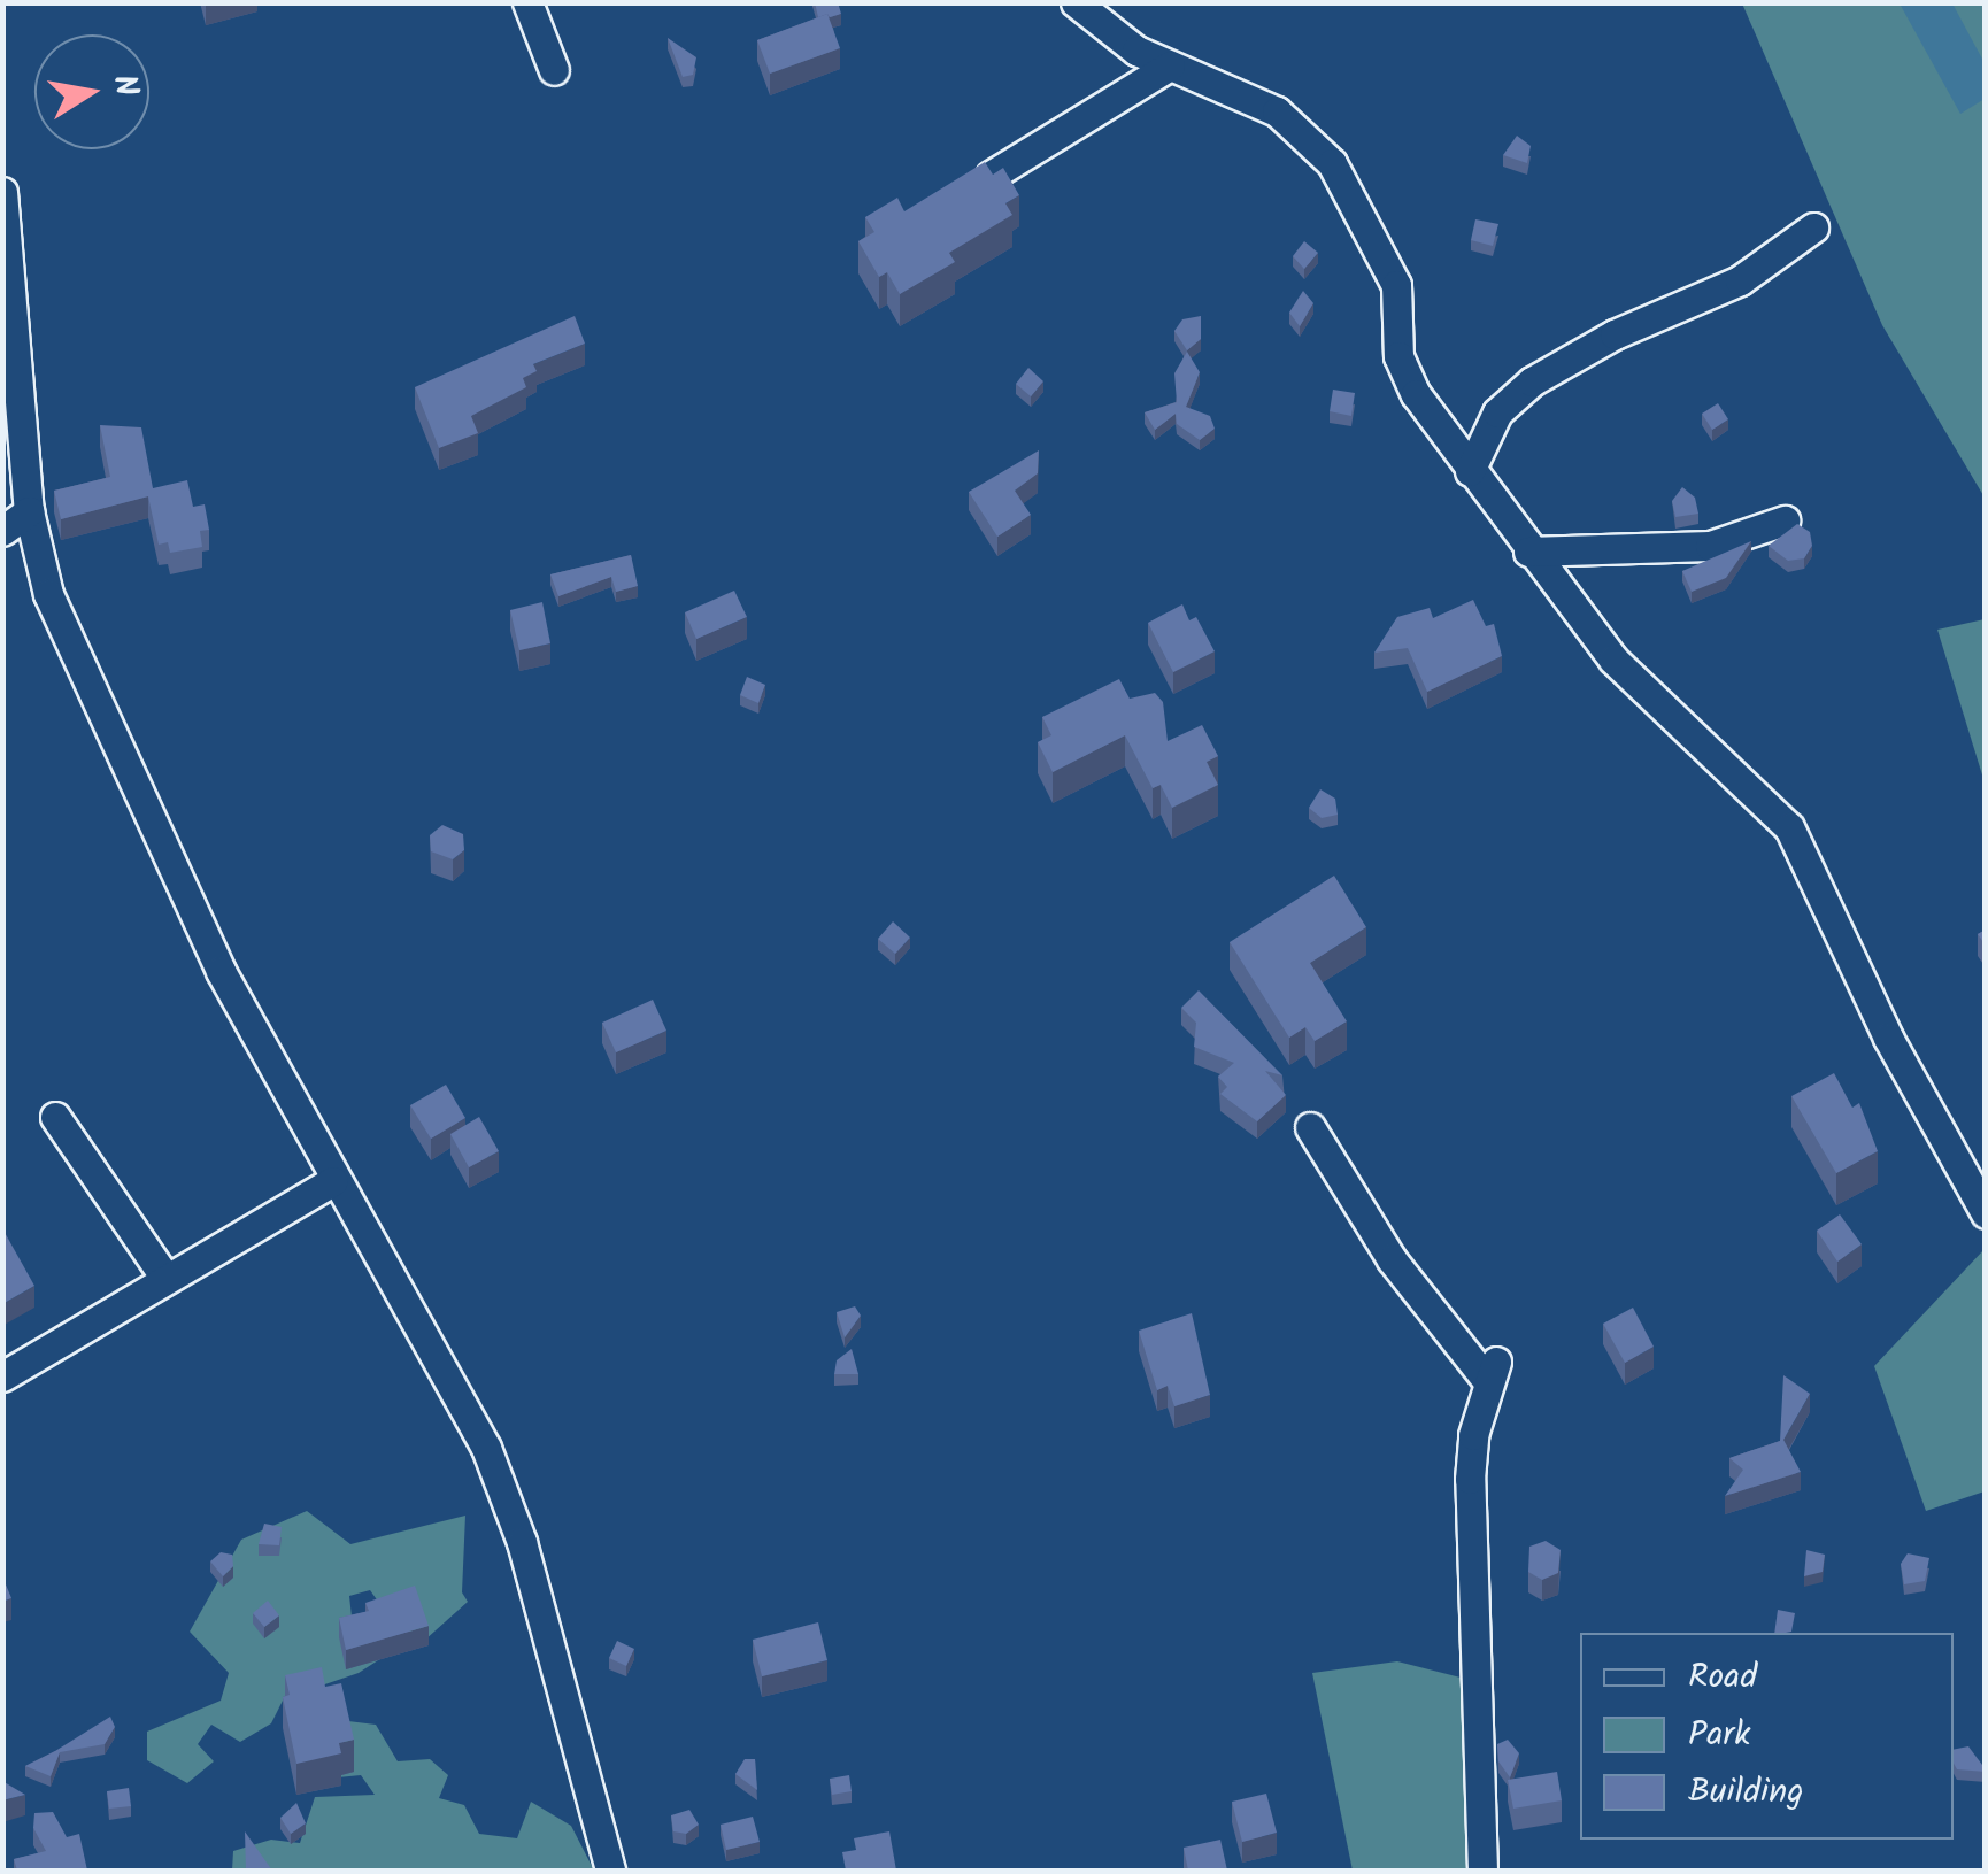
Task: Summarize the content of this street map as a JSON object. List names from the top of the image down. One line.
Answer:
{"legend":["Road","Park","Building"],"north":"right"}
